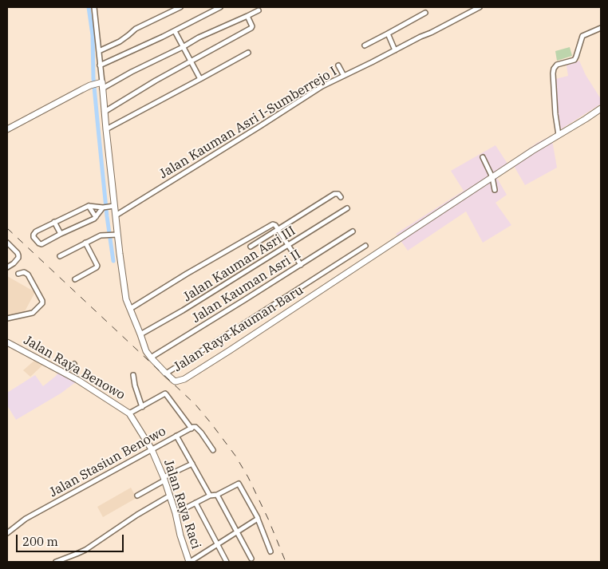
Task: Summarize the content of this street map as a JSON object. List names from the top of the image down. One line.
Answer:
{"streets":{"street":["Jalan Kauman Asri I-Sumberrejo I","Jalan Kauman Asri III","Jalan Kauman Asri II","Jalan Raya Kauman Baru","Jalan Raya Benowo","Jalan Stasiun Benowo","Jalan Raya Raci"]},"crossings":[["Jalan Kauman Asri I-Sumberrejo I","Jalan Raya Kauman Baru"],["Jalan Kauman Asri III","Jalan Raya Kauman Baru"],["Jalan Kauman Asri II","Jalan Raya Kauman Baru"],["Jalan Raya Benowo","Jalan Raya Raci"],["Jalan Stasiun Benowo","Jalan Raya Raci"]],"scale_bar":"200 m"}
